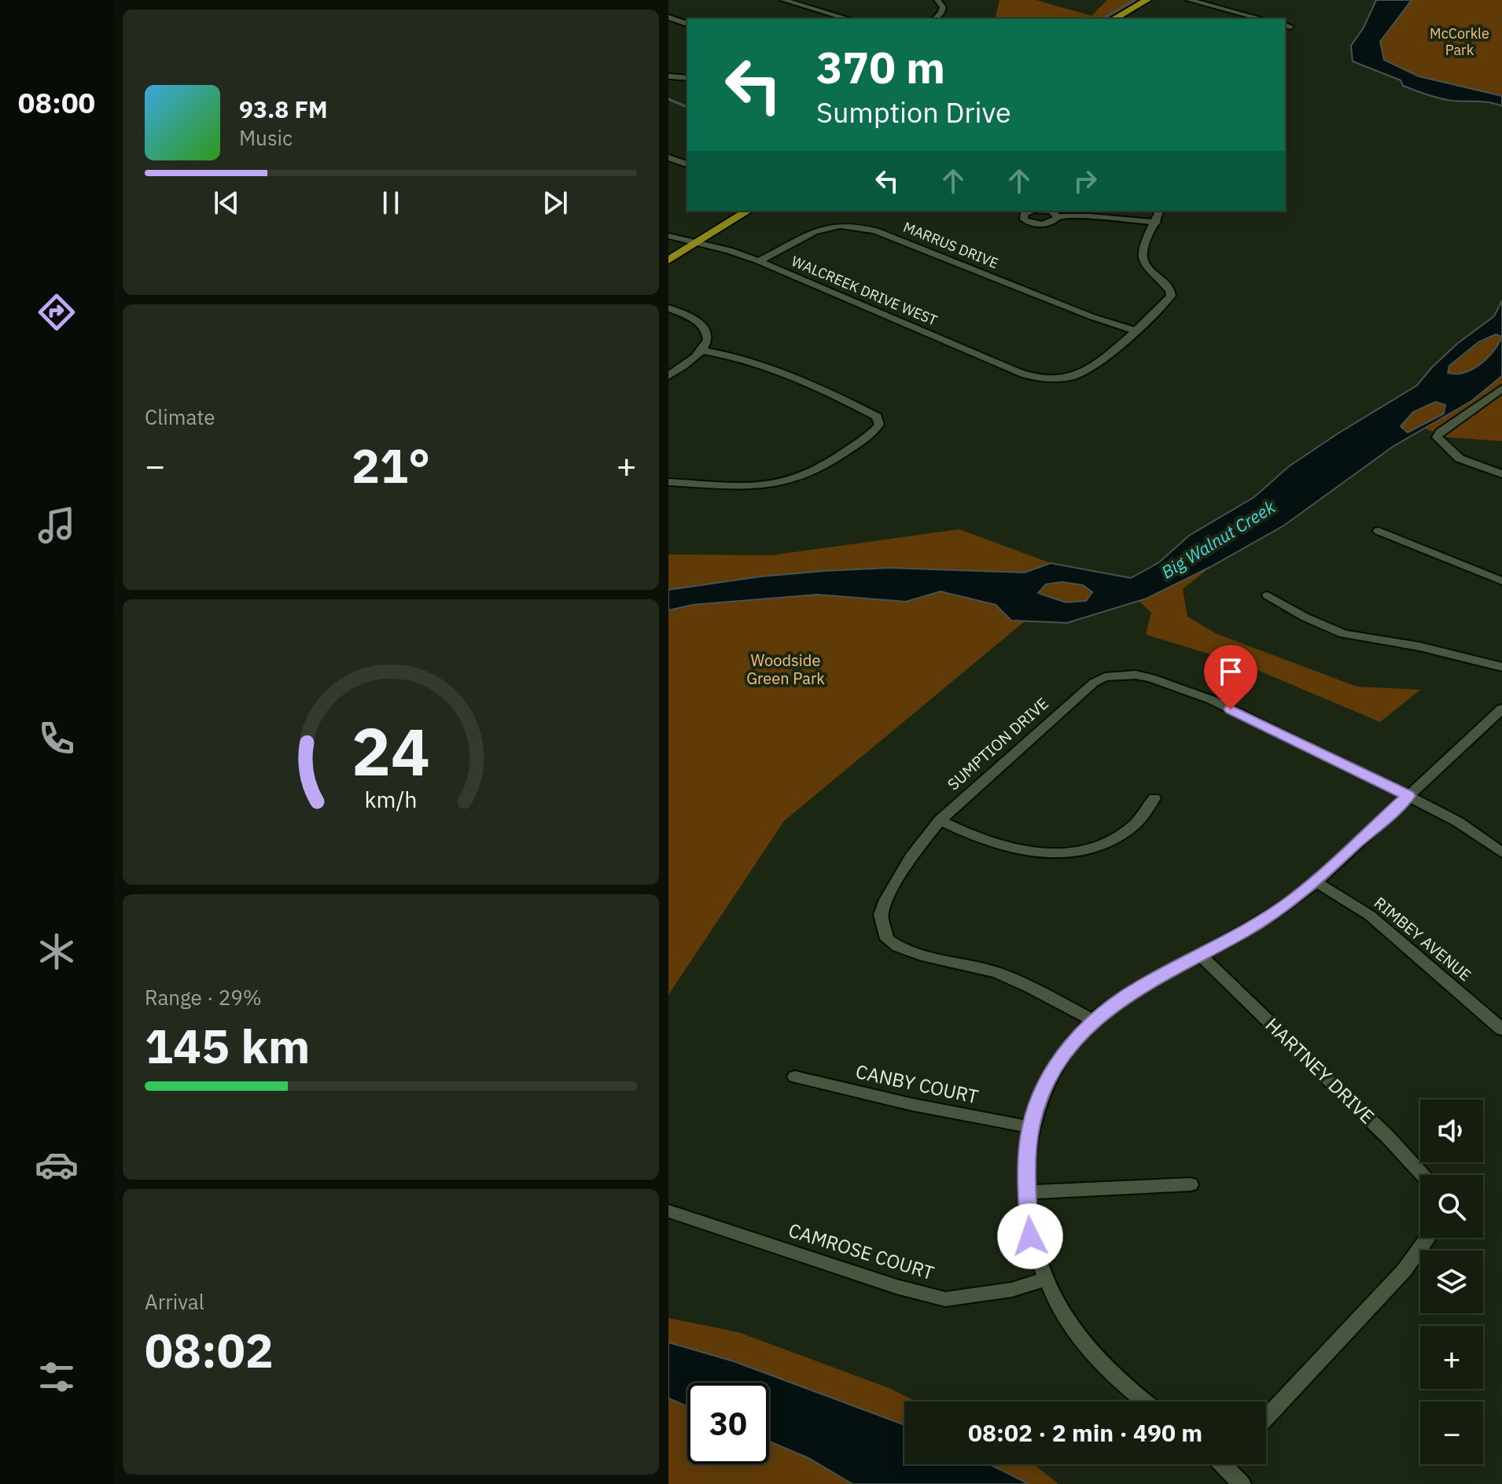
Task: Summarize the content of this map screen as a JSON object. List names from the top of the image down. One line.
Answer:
{"streets":{"street":["MARRUS DRIVE","WALCREEK DRIVE WEST","SUMPTION DRIVE","RIMBEY AVENUE","HARTNEY DRIVE","CANBY COURT","CAMROSE COURT"]},"crossings":[["MARRUS DRIVE","WALCREEK DRIVE WEST"]],"water":["Big Walnut Creek"],"parks":["McCorkle Park","Woodside Green Park"],"page":{"tabs":"08:00","turn":["370 m","Sumption Drive"],"song":["93.8 FM","Music"],"tile":["Climate",["Range · 29%","145 km"],["Arrival","08:02"]],"heat":["−","21°","+"],"map_buttons":["+","−"],"limit":"30","trip":"08:02 · 2 min · 490 m","gauge":["24","km/h"]}}
